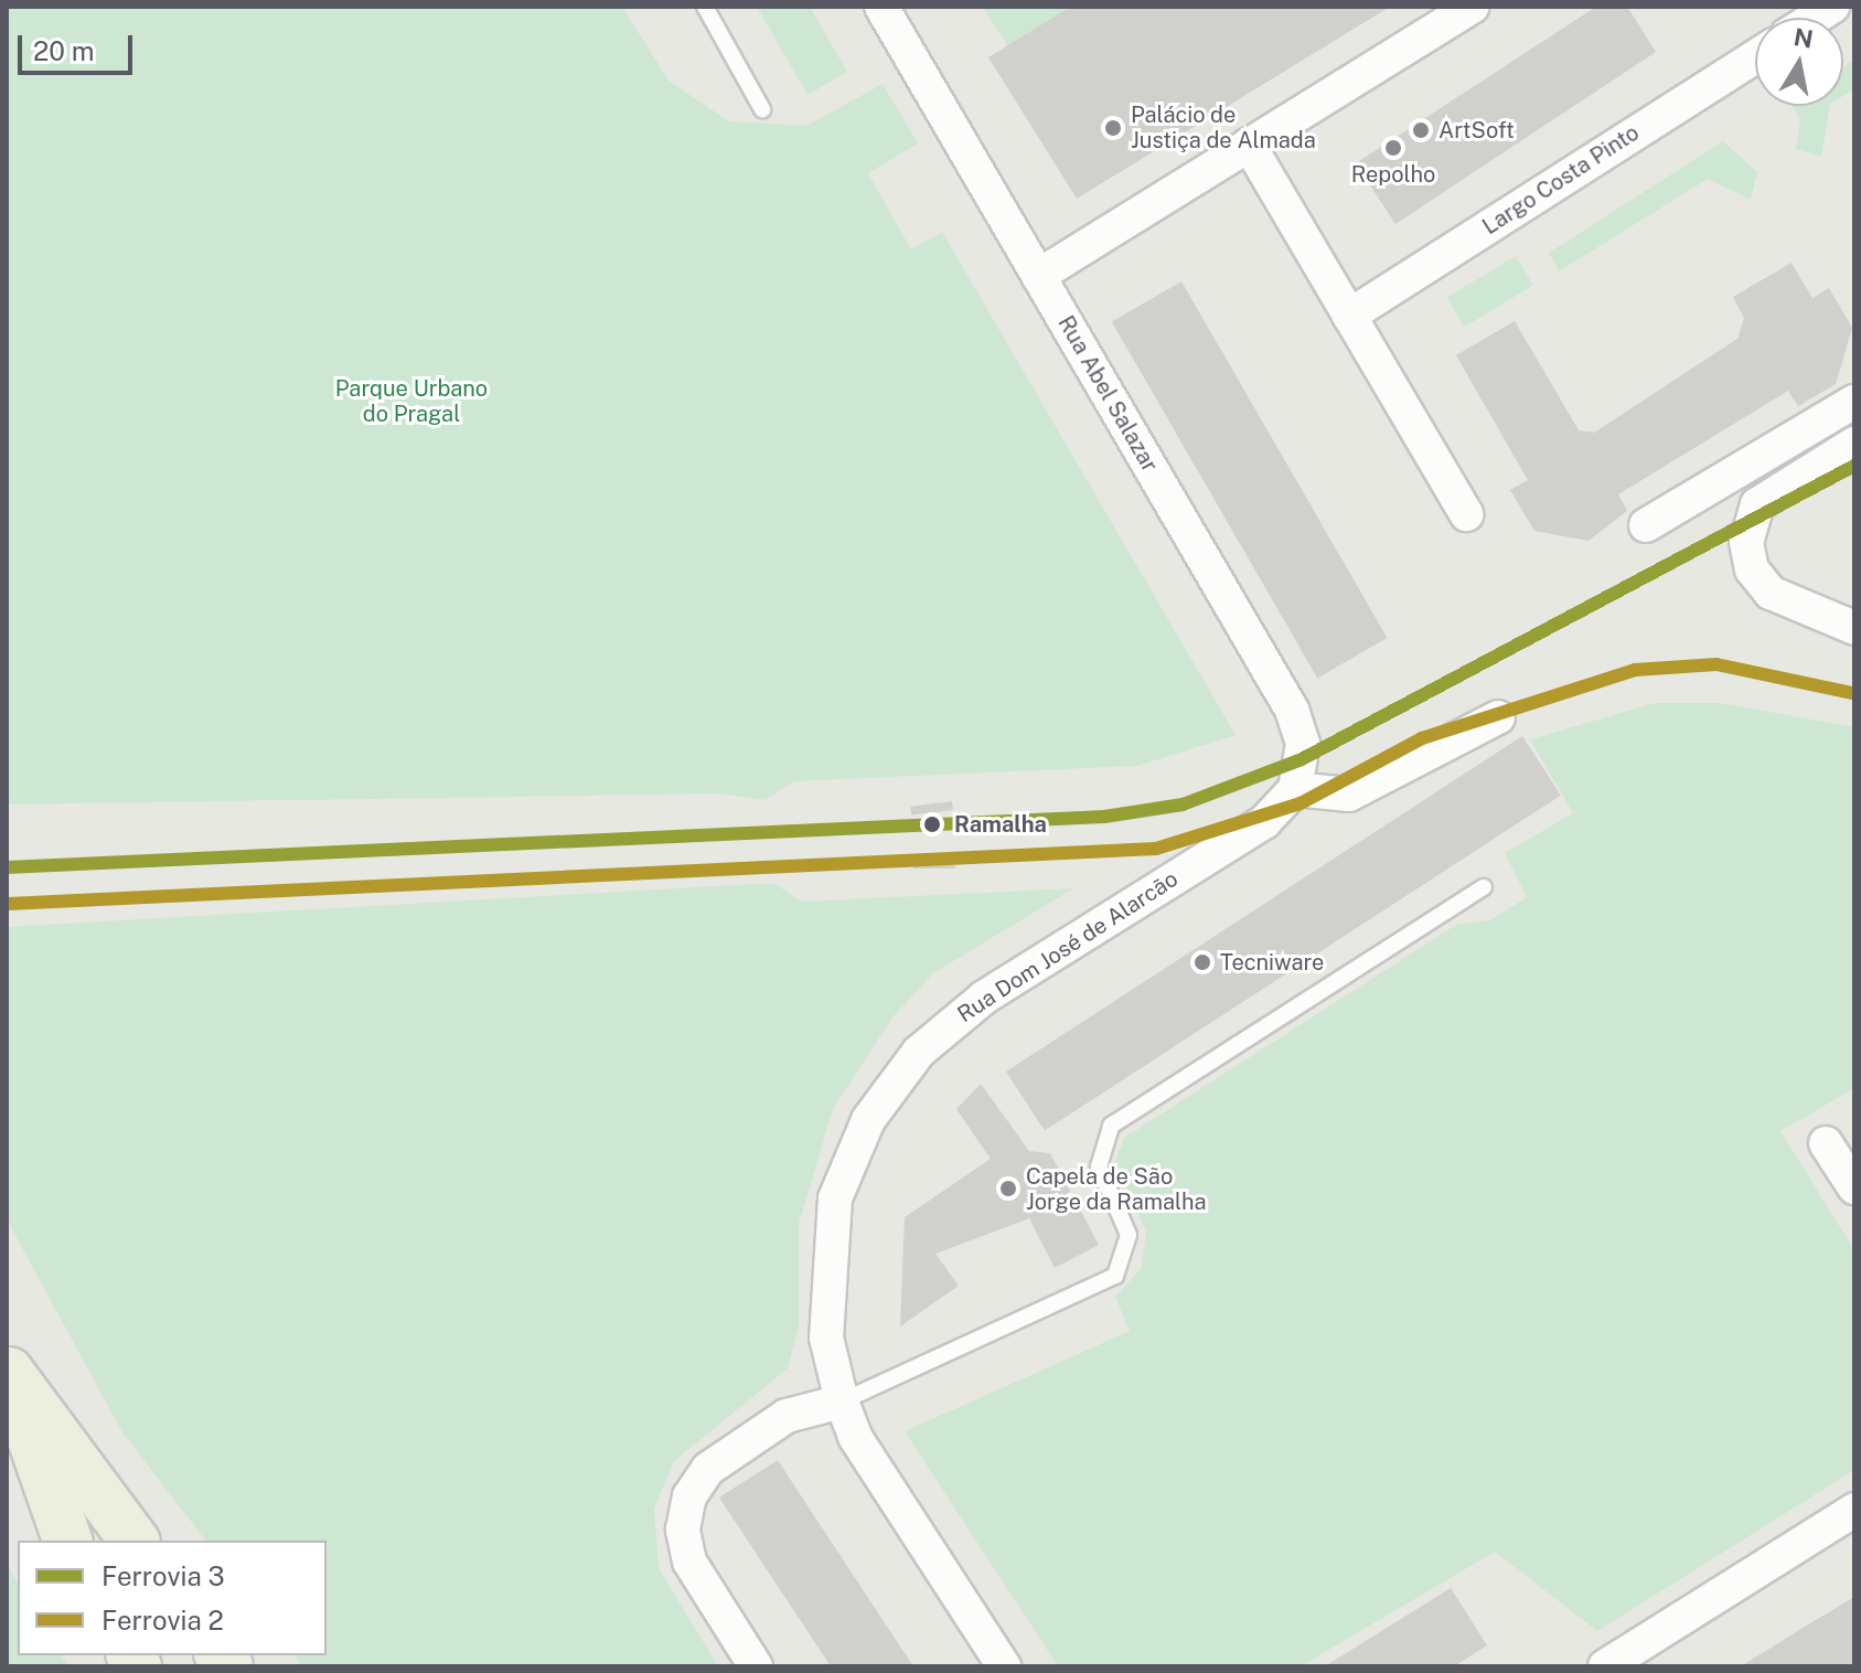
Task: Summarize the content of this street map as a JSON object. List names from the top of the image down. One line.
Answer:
{"streets":{"street":["Largo Costa Pinto","Rua Abel Salazar","Rua Dom José de Alarcão"]},"crossings":[["Rua Abel Salazar","Rua Dom José de Alarcão"]],"parks":["Parque Urbano do Pragal"],"places":["Palácio de Justiça de Almada","ArtSoft","Repolho","Ramalha","Tecniware","Capela de São Jorge da Ramalha"],"lines":["rail line 3","rail line 2"],"legend":["Ferrovia 3","Ferrovia 2"],"scale_bar":"20 m","north":"top"}
